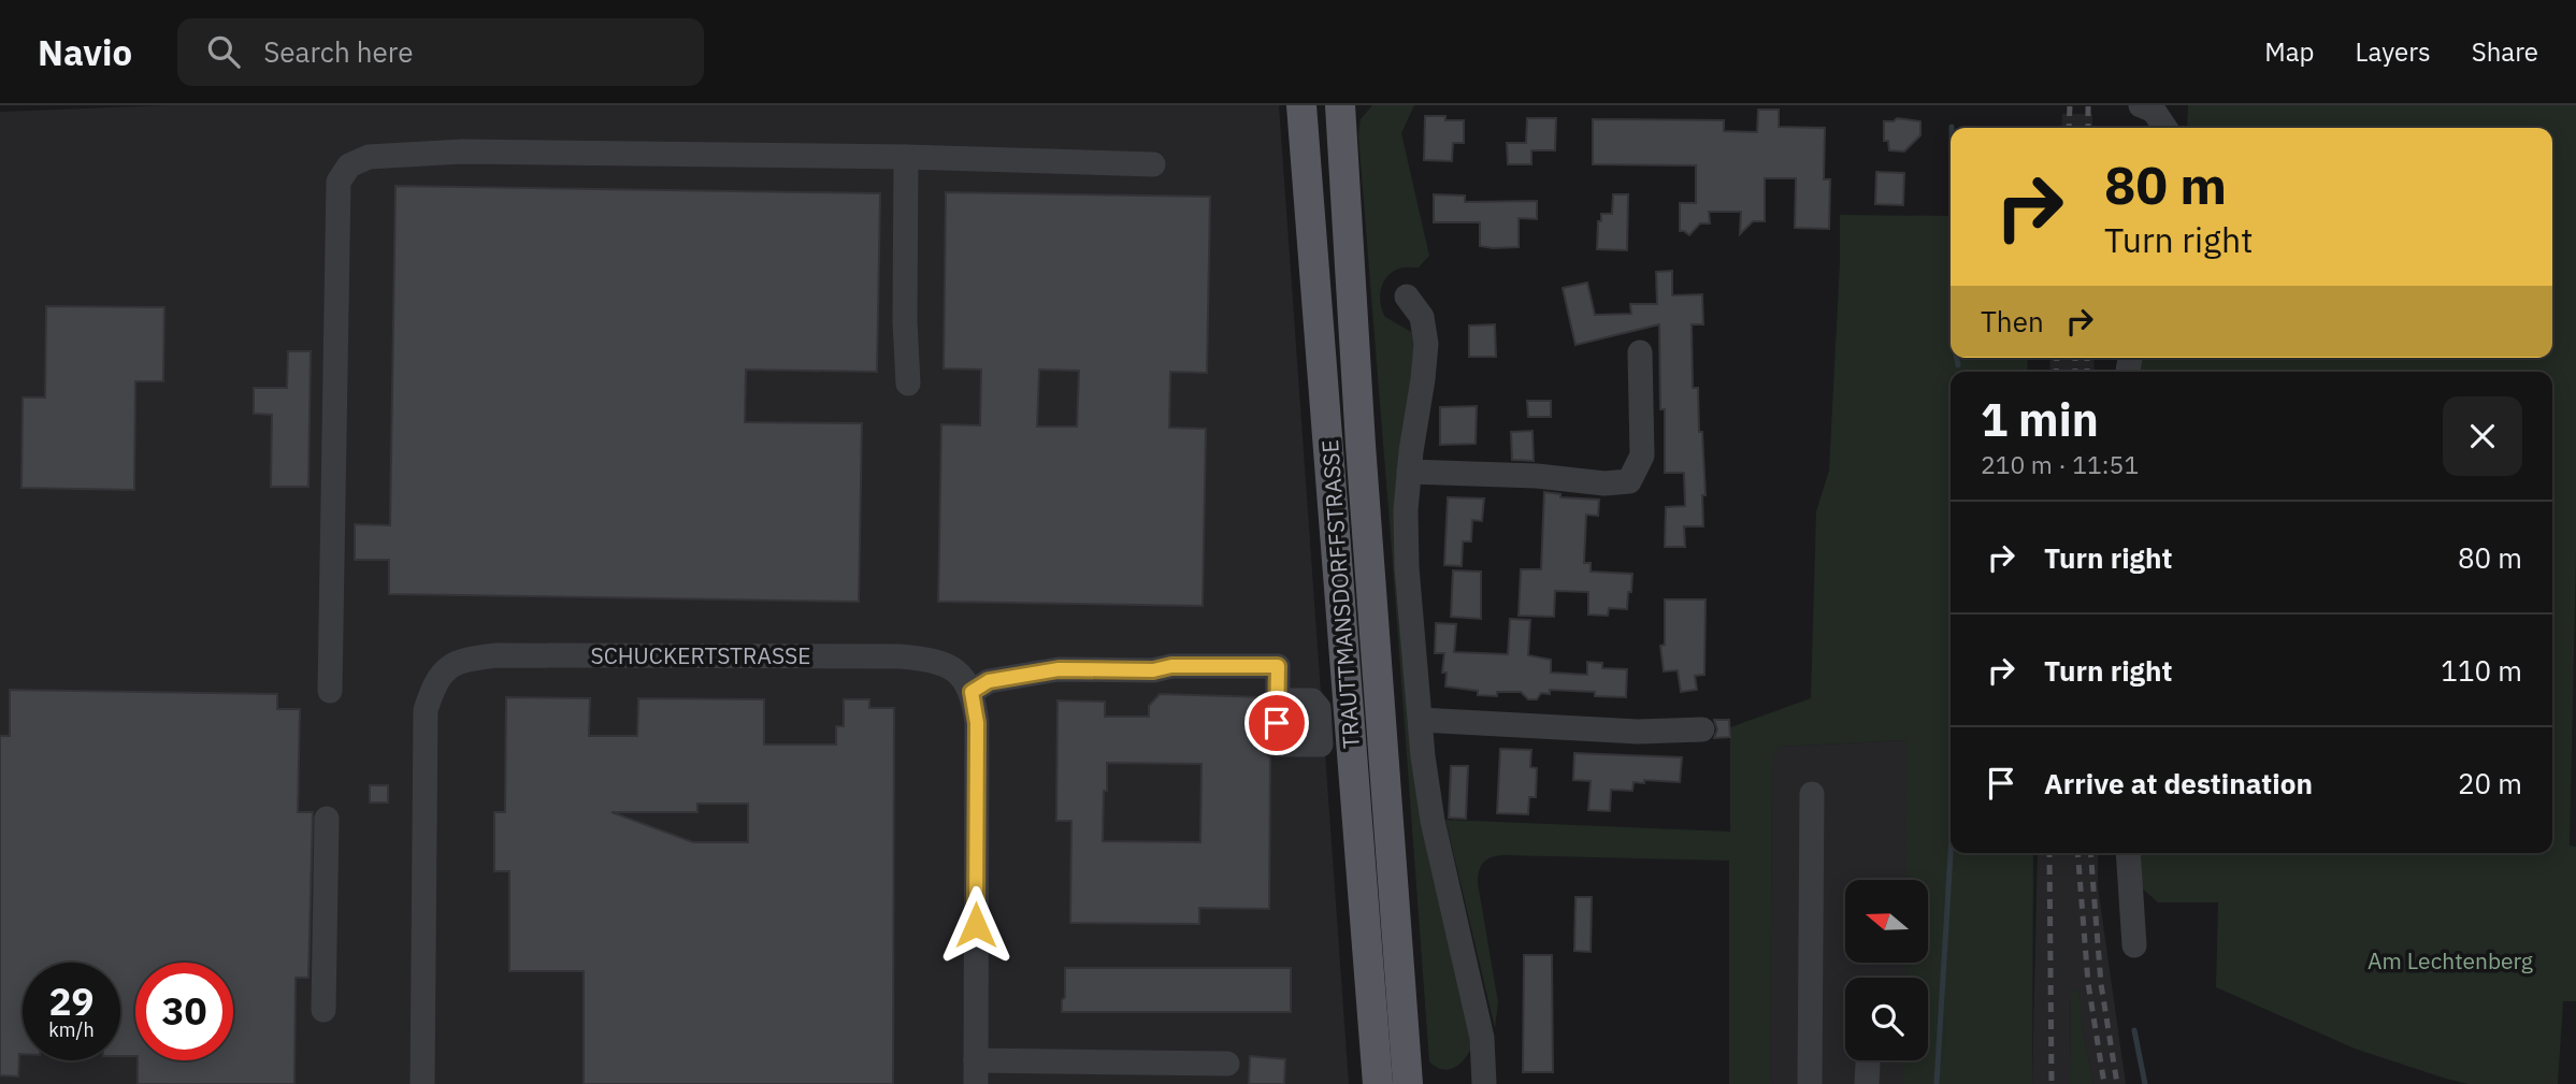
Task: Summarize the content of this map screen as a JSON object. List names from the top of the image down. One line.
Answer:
{"streets":{"main road":["TRAUTTMANSDORFFSTRASSE"],"street":["SCHUCKERTSTRASSE"]},"parks":["Am Lechtenberg"],"north":"left","page":{"header":"Navio","search":"Search here","nav":["Map","Layers","Share"],"turn":["80 m","Turn right"],"then":"Then","heading":["1 min","210 m · 11:51"],"list":[{"name":"Turn right","value":"80 m"},{"name":"Turn right","value":"110 m"},{"name":"Arrive at destination","value":"20 m"}],"speed":"29 km/h","limit":"30"}}
